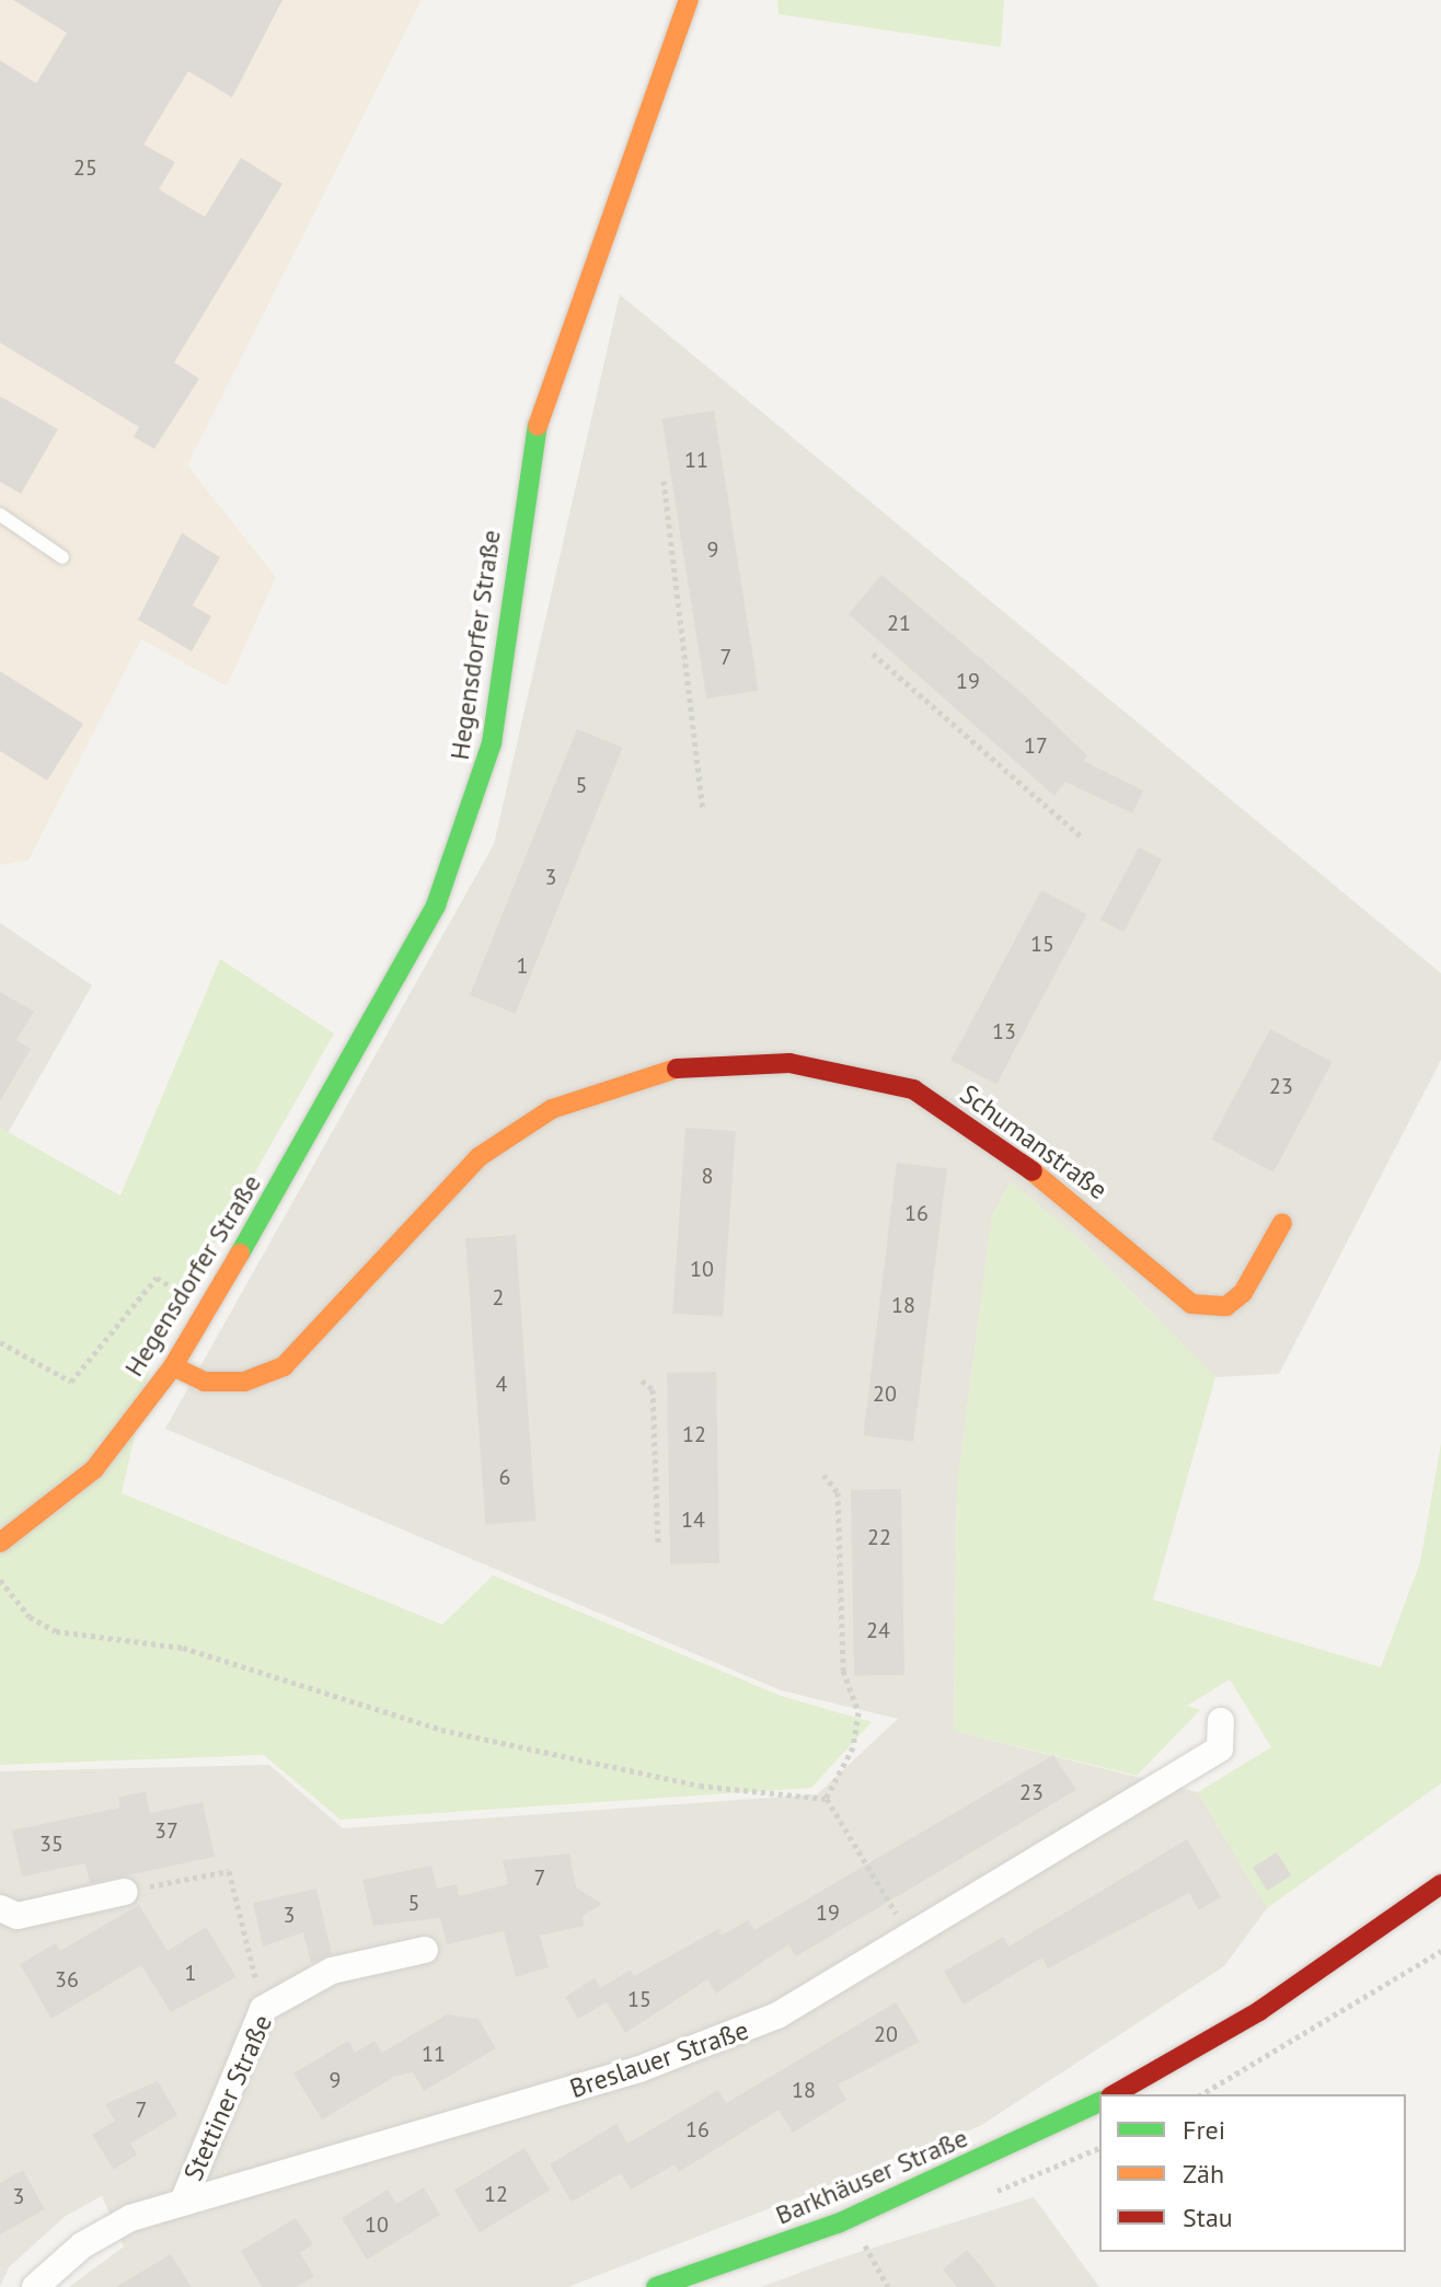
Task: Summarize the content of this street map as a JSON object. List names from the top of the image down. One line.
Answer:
{"streets":{"street":["Hegensdorfer Straße","Schumanstraße","Breslauer Straße","Stettiner Straße","Barkhäuser Straße"]},"crossings":[["Hegensdorfer Straße","Schumanstraße"],["Breslauer Straße","Stettiner Straße"]],"house_numbers":["25","11","9","21","7","19","17","5","3","15","1","13","23","8","16","10","2","18","4","20","12","6","14","22","24","23","37","35","7","5","19","3","1","36","15","20","11","9","18","7","16","12","3","10"],"legend":["Frei","Zäh","Stau"]}
